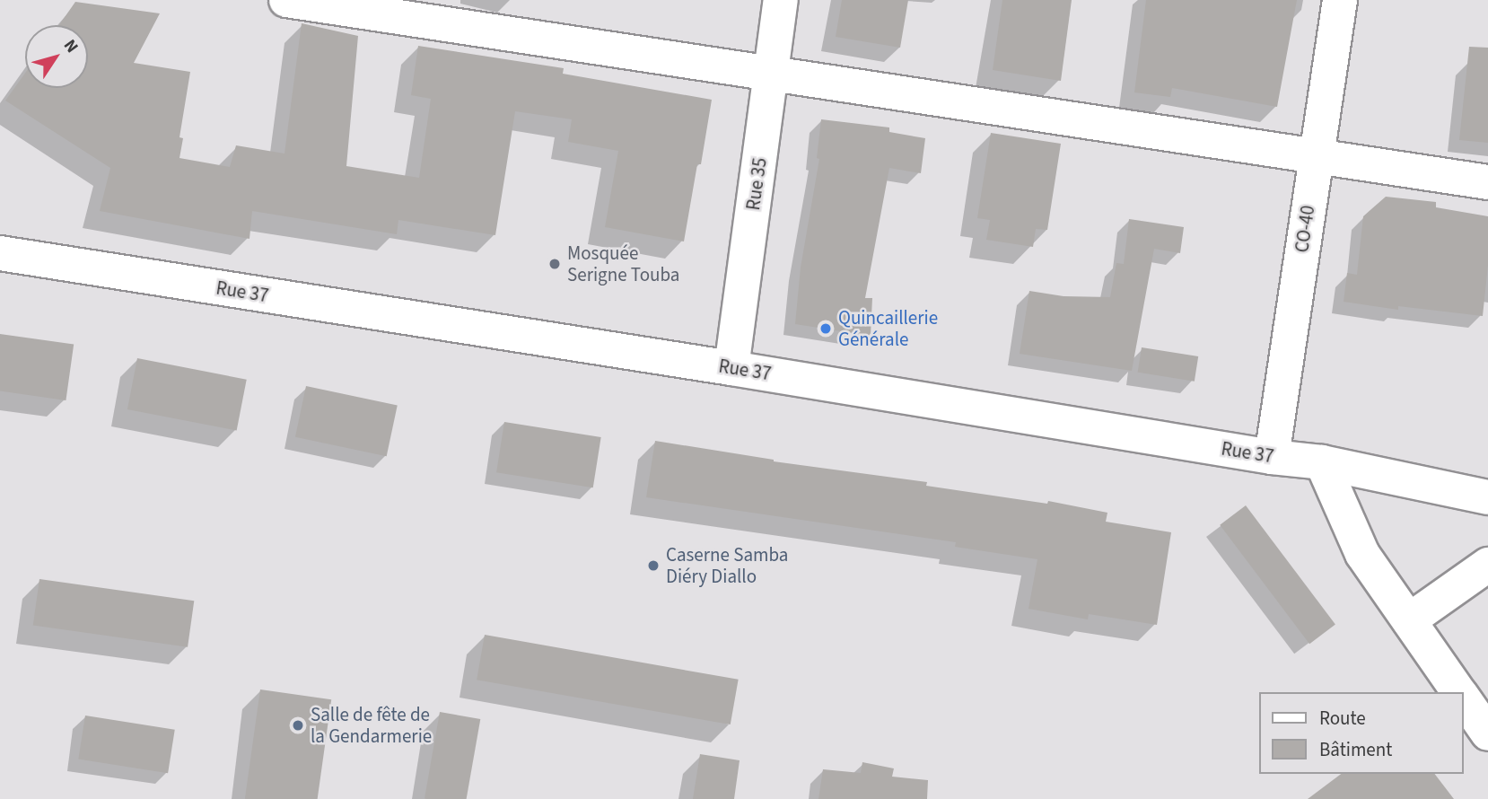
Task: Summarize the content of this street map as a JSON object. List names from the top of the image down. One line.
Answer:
{"streets":{"street":["Rue 35","CO-40","Rue 37"]},"crossings":[["Rue 35","Rue 37"],["CO-40","Rue 37"]],"places":["Mosquée Serigne Touba","Quincaillerie Générale","Caserne Samba Diéry Diallo","Salle de fête de la Gendarmerie"],"legend":["Route","Bâtiment"],"north":"top right"}
